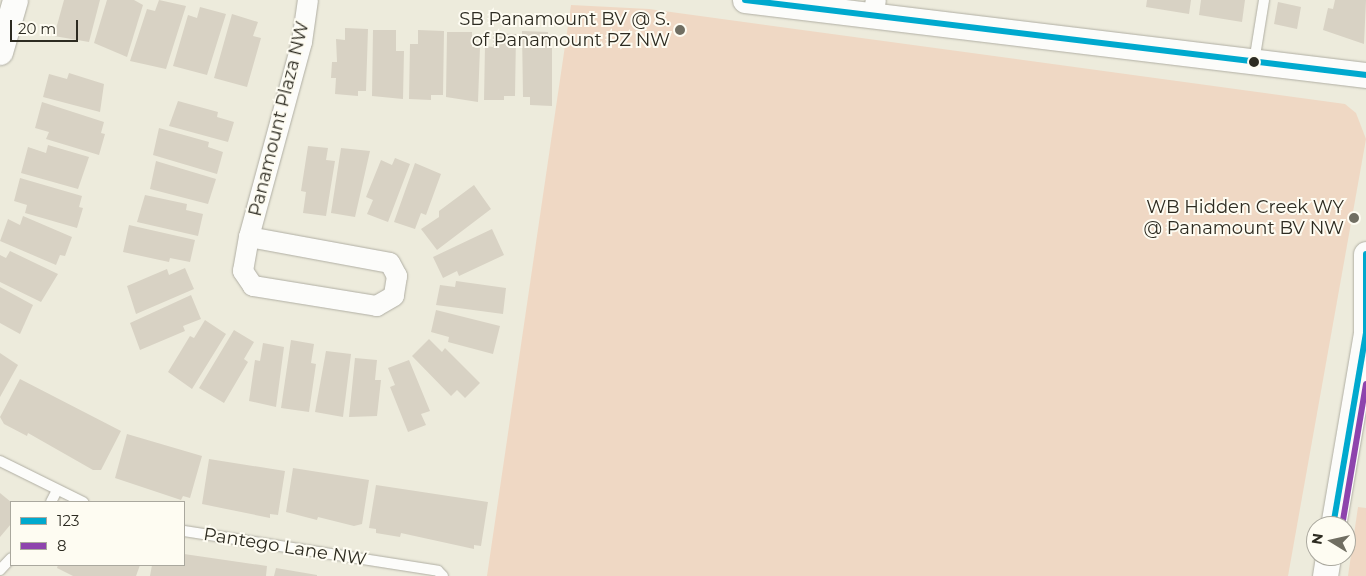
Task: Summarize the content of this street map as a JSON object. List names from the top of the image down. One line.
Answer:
{"streets":{"street":["Panamount Plaza NW"],"lane":["Pantego Lane NW"]},"places":["SB Panamount BV @ S. of Panamount PZ NW","WB Hidden Creek WY @ Panamount BV NW"],"lines":["transit line 123","transit line 8"],"legend":["123","8"],"scale_bar":"20 m","north":"left"}
